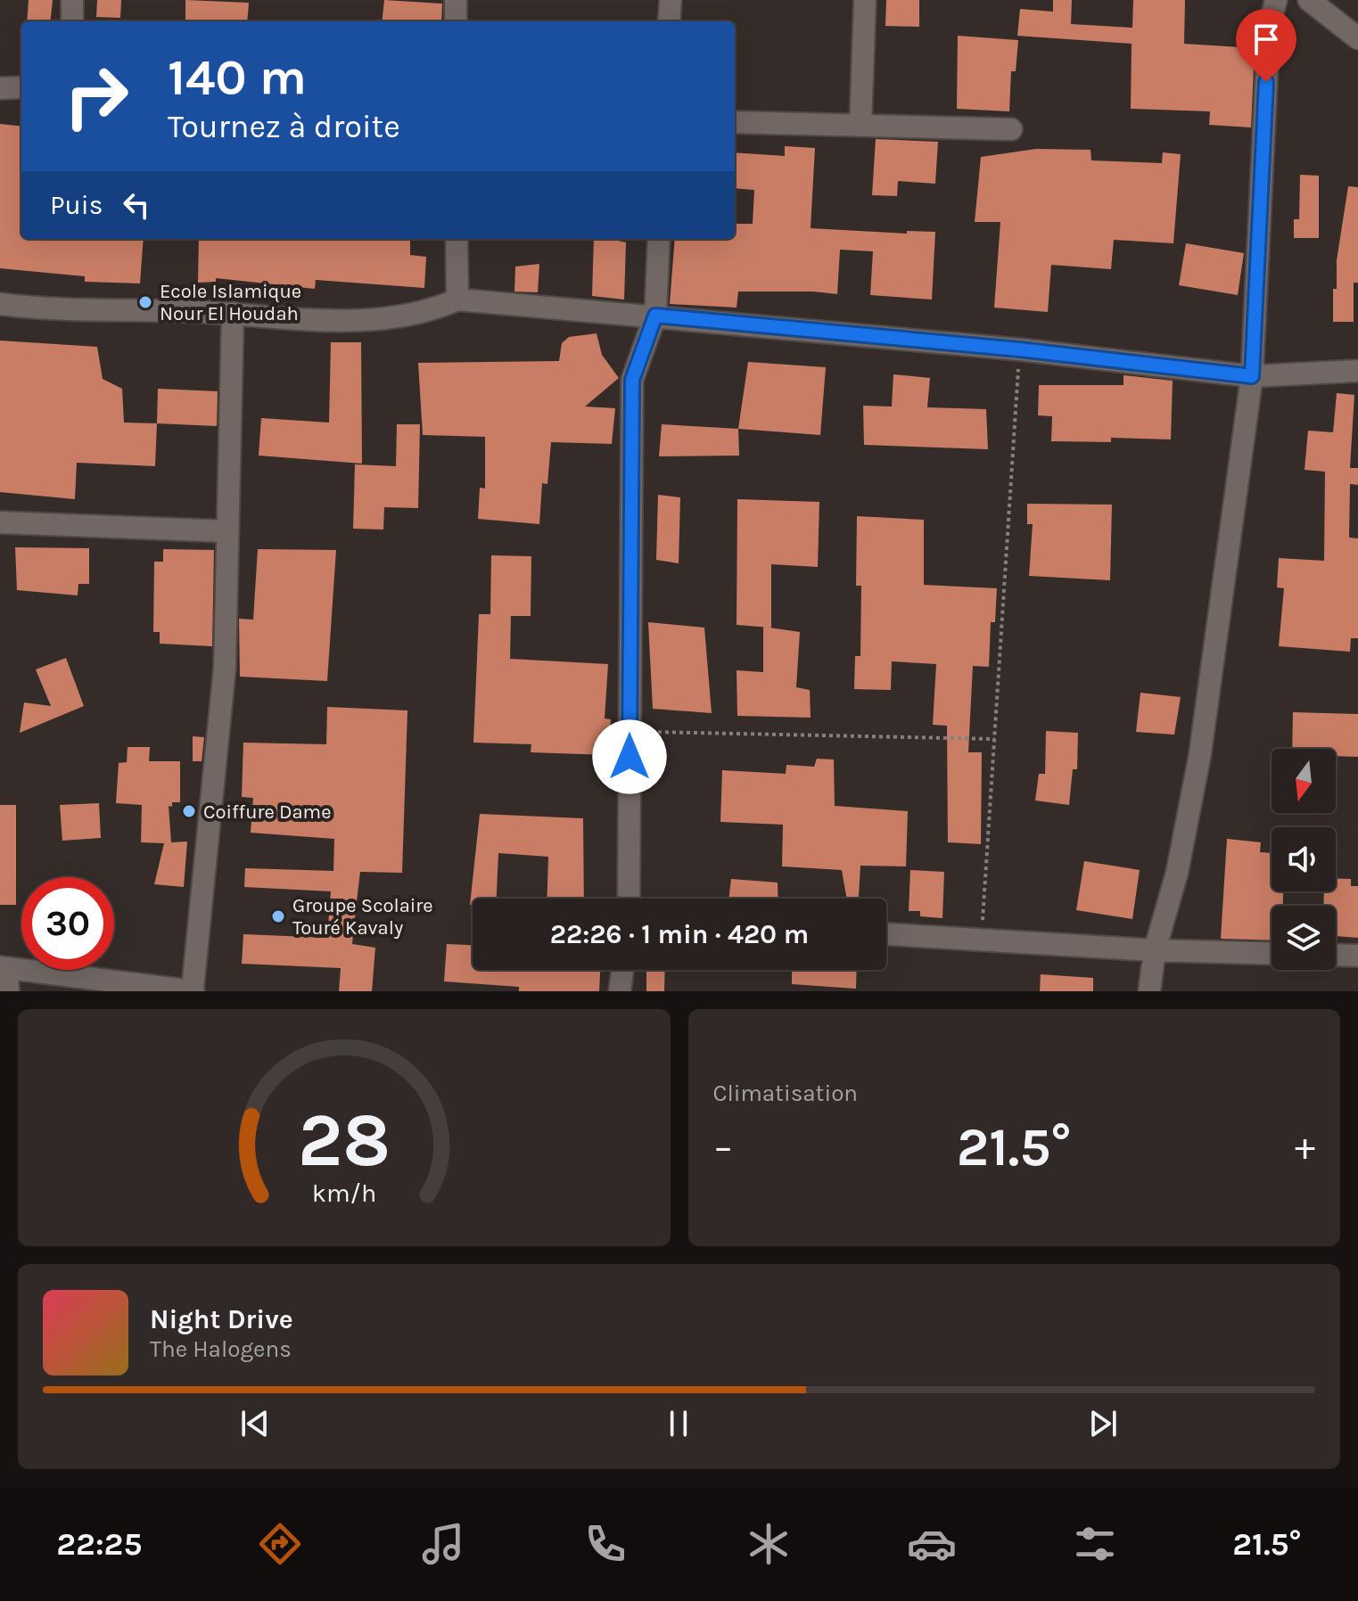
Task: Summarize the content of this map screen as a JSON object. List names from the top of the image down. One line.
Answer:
{"places":["Ecole Islamique Nour El Houdah","Coiffure Dame","Groupe Scolaire Touré Kavaly"],"north":"bottom","page":{"turn":["140 m","Tournez à droite"],"then":"Puis","limit":"30","trip":"22:26 · 1 min · 420 m","tile":"Climatisation","heat":["−","21.5°","+"],"song":["Night Drive","The Halogens"],"tabs":["22:25","21.5°"],"gauge":["28","km/h"]}}
